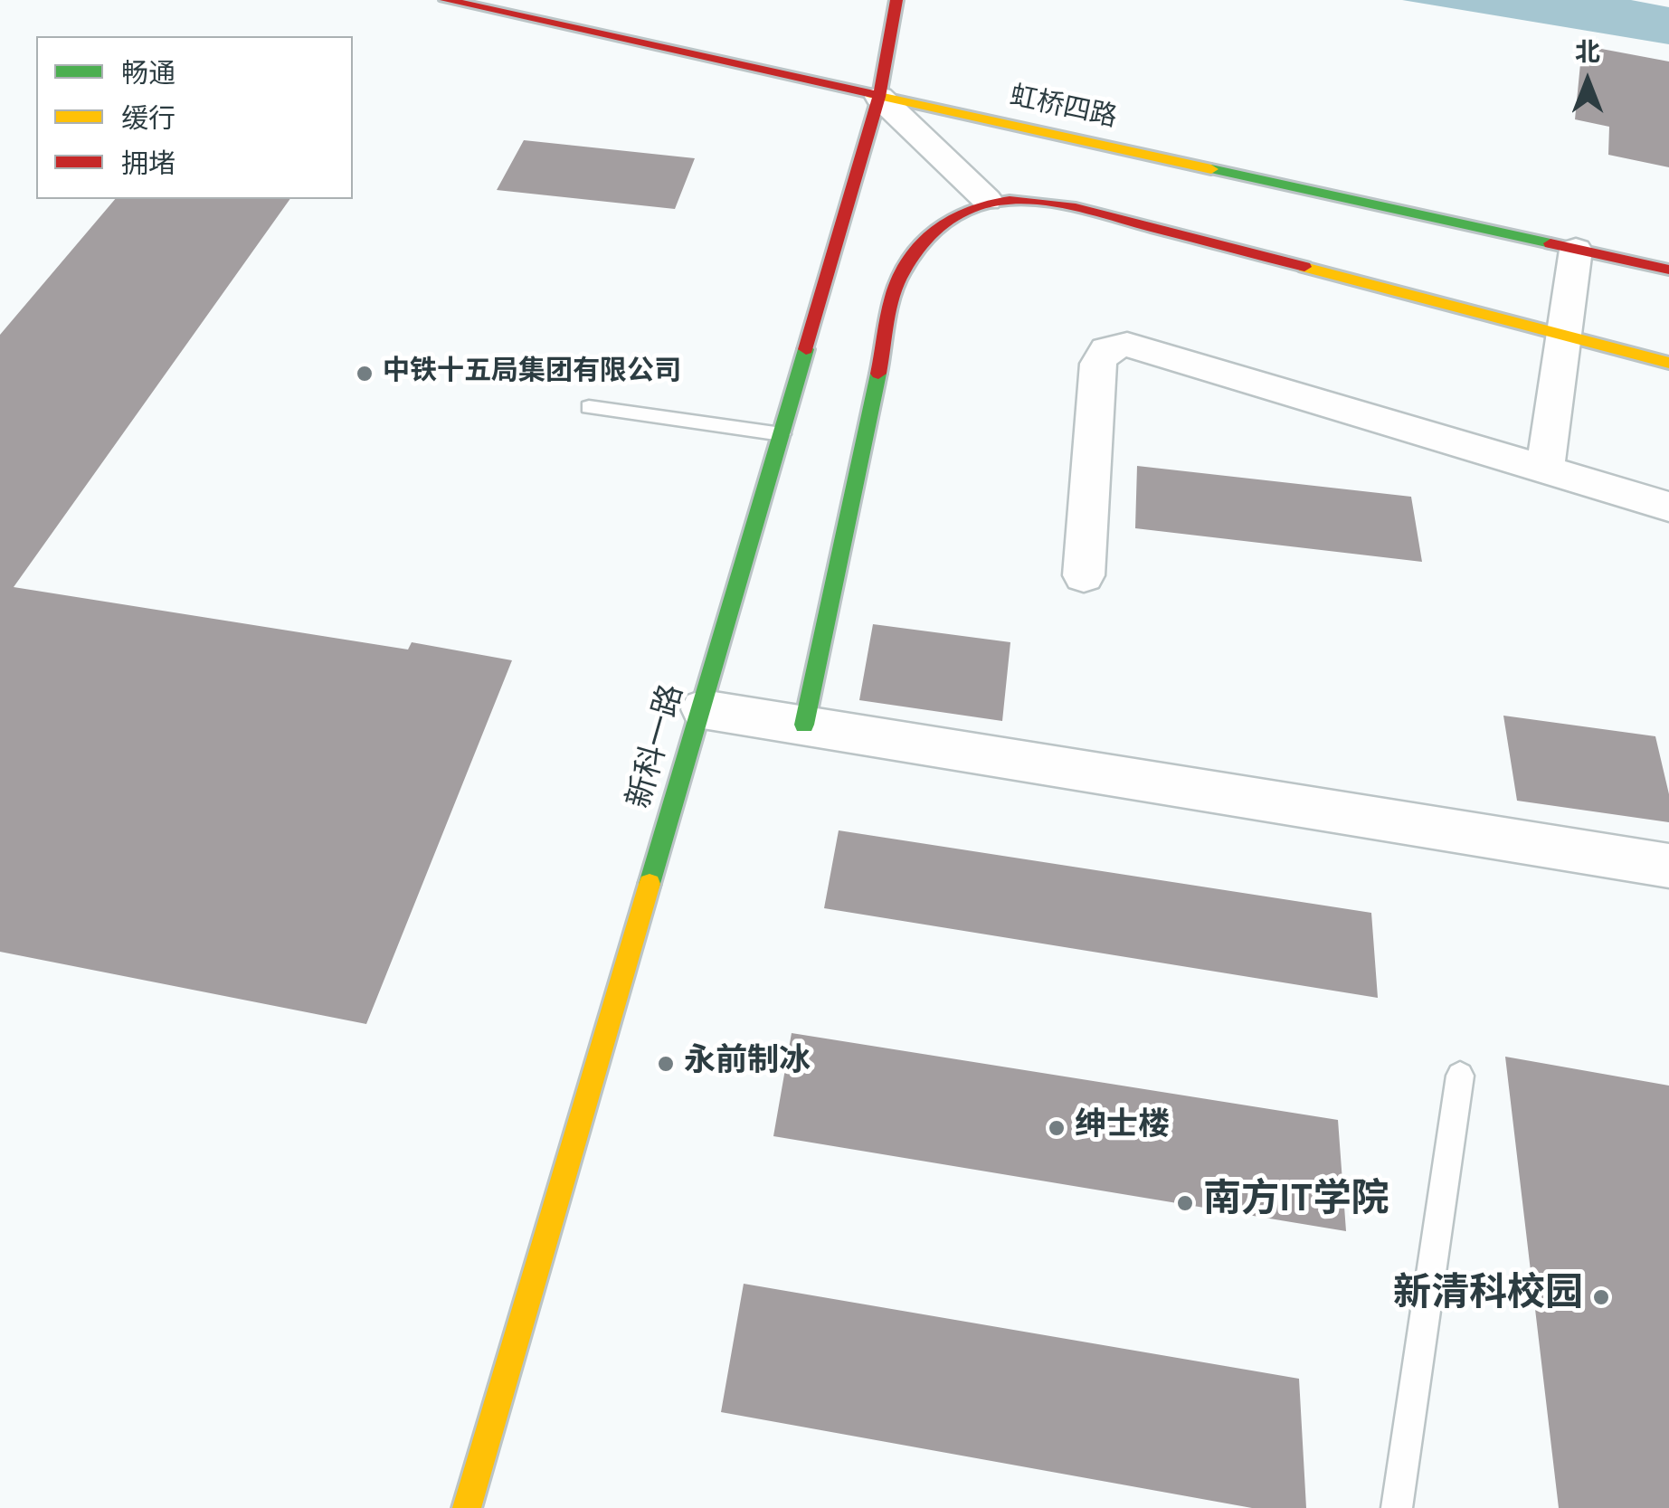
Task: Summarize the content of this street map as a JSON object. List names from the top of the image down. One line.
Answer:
{"streets":{"street":["虹桥四路","新科一路"]},"crossings":[["虹桥四路","新科一路"]],"places":["中铁十五局集团有限公司","永前制冰","绅士楼","南方IT学院","新清科校园"],"legend":["畅通","缓行","拥堵"],"north":"top"}
